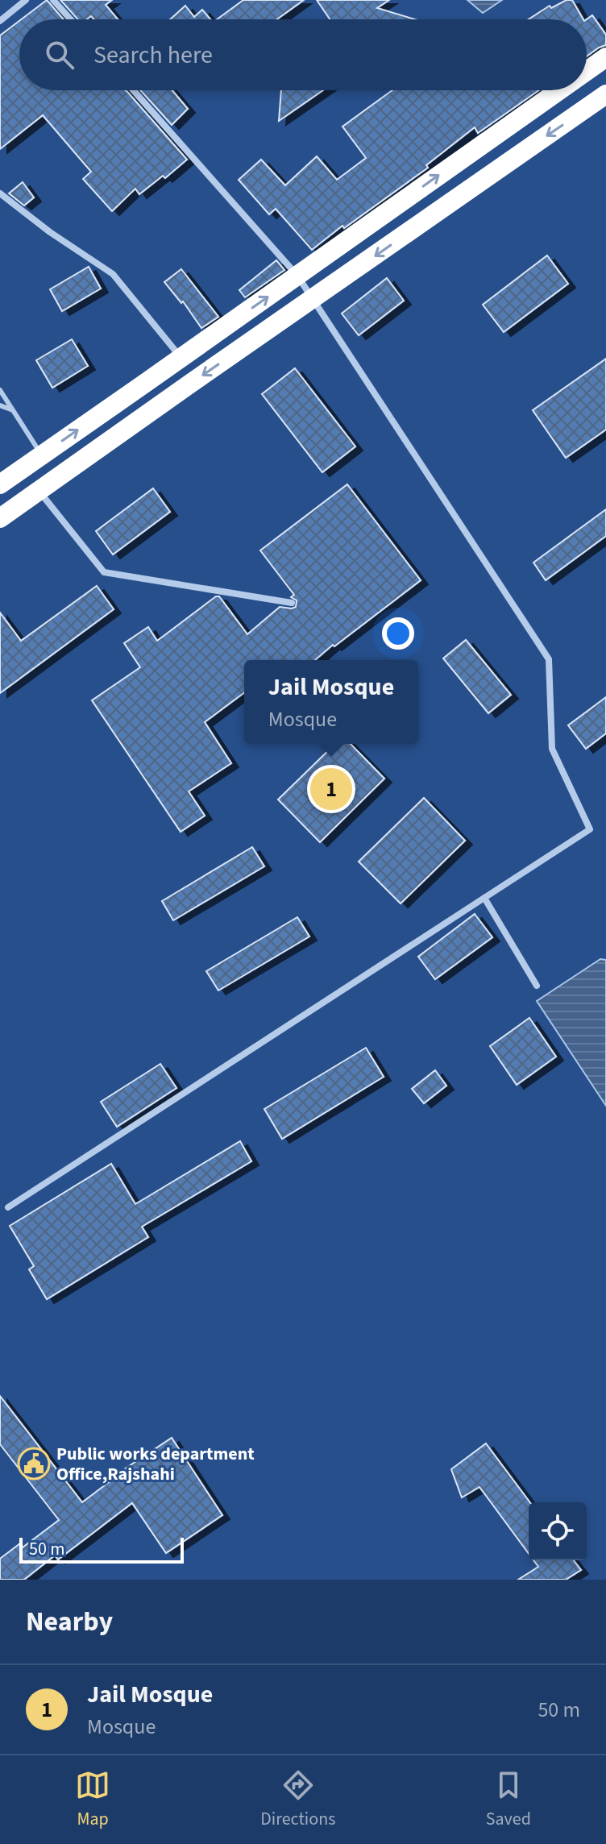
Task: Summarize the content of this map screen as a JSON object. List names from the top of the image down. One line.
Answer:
{"places":{"public building":["Public works department Office,Rajshahi"]},"scale_bar":"50 m","page":{"search":"Search here","popup":["Jail Mosque","Mosque"],"pins":"1","scale":"50 m","heading":"Nearby","list":[{"mark":"1","name":"Jail Mosque","note":"Mosque","value":"50 m"}],"nav":["Map","Directions","Saved"]}}
